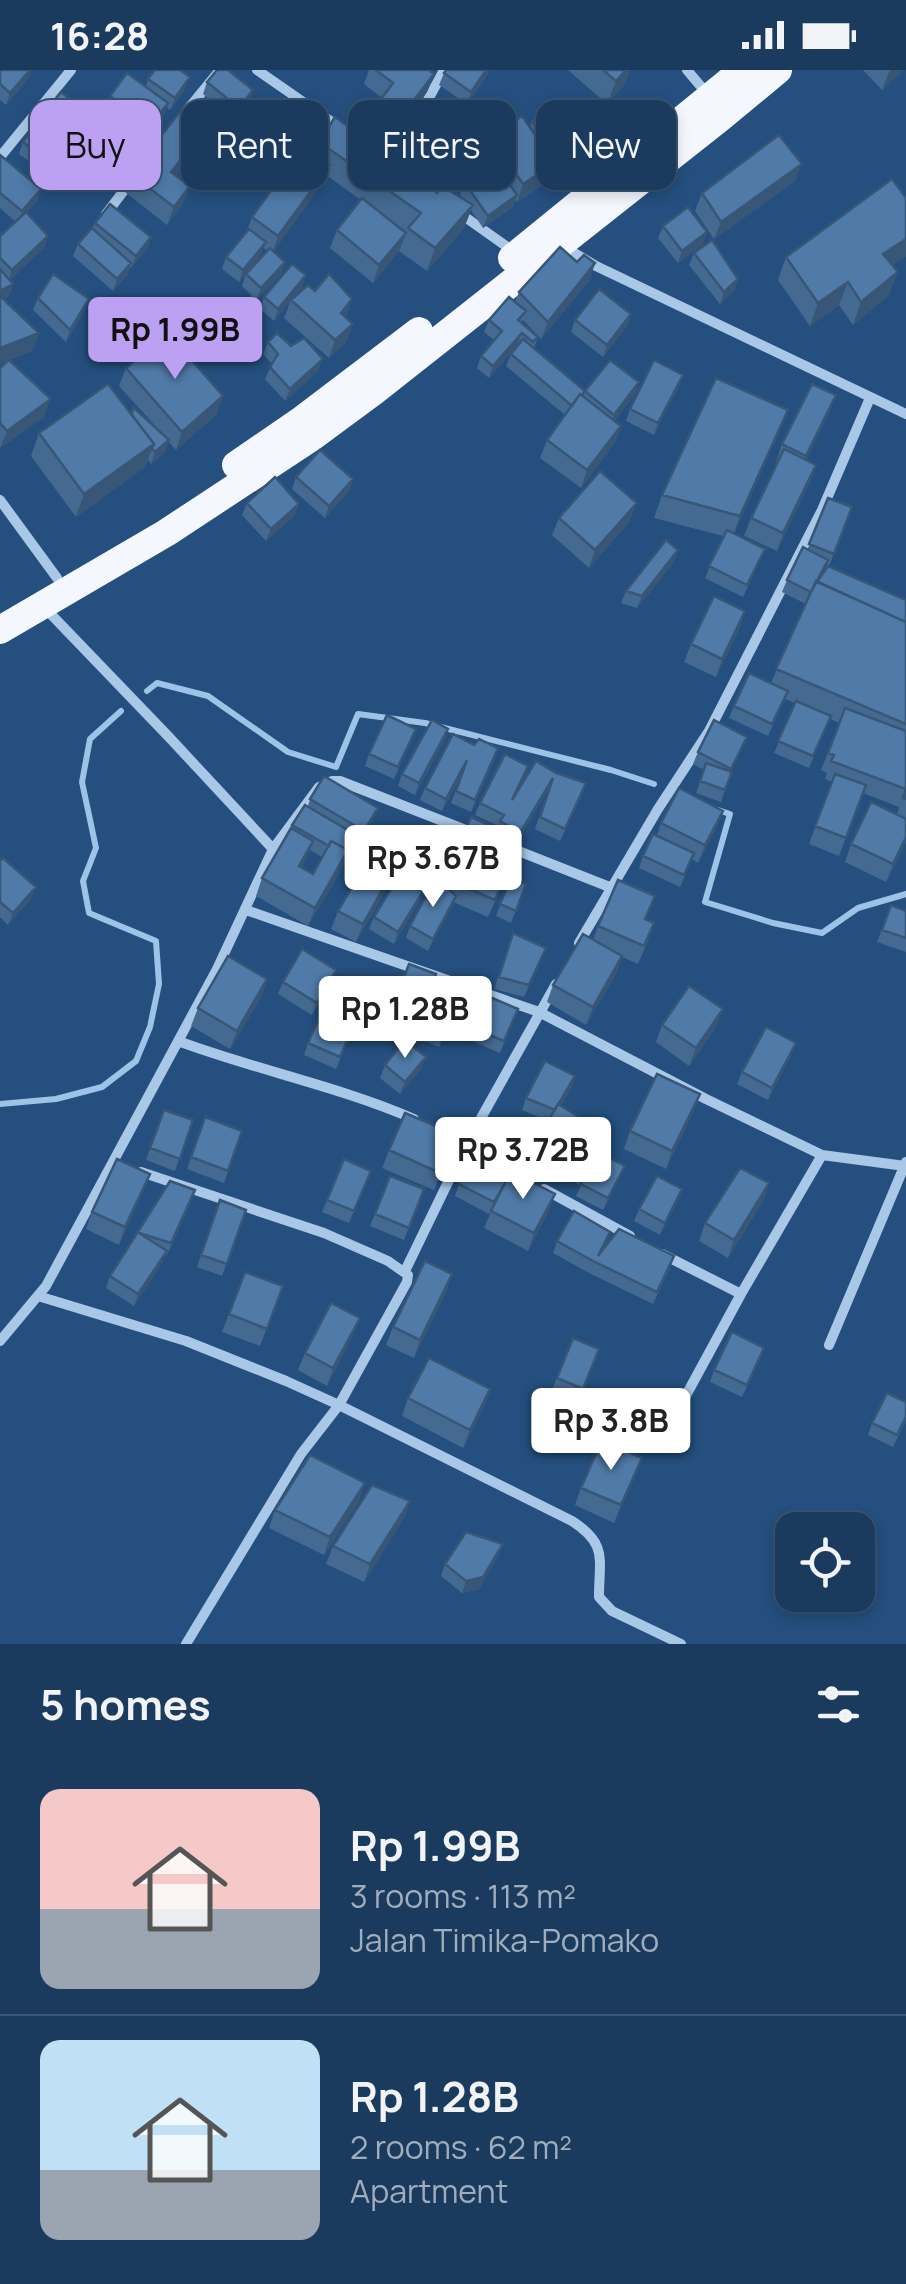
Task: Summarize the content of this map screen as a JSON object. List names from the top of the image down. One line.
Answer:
{"page":{"status":"16:28","chip":["Buy","Rent","Filters","New"],"price":["Rp 1.99B","Rp 3.67B","Rp 1.28B","Rp 3.72B","Rp 3.8B"],"heading":"5 homes","list":[{"name":"Rp 1.99B","note":"3 rooms · 113 m² · Jalan Timika-Pomako"},{"name":"Rp 1.28B","note":"2 rooms · 62 m² · Apartment"}]}}
